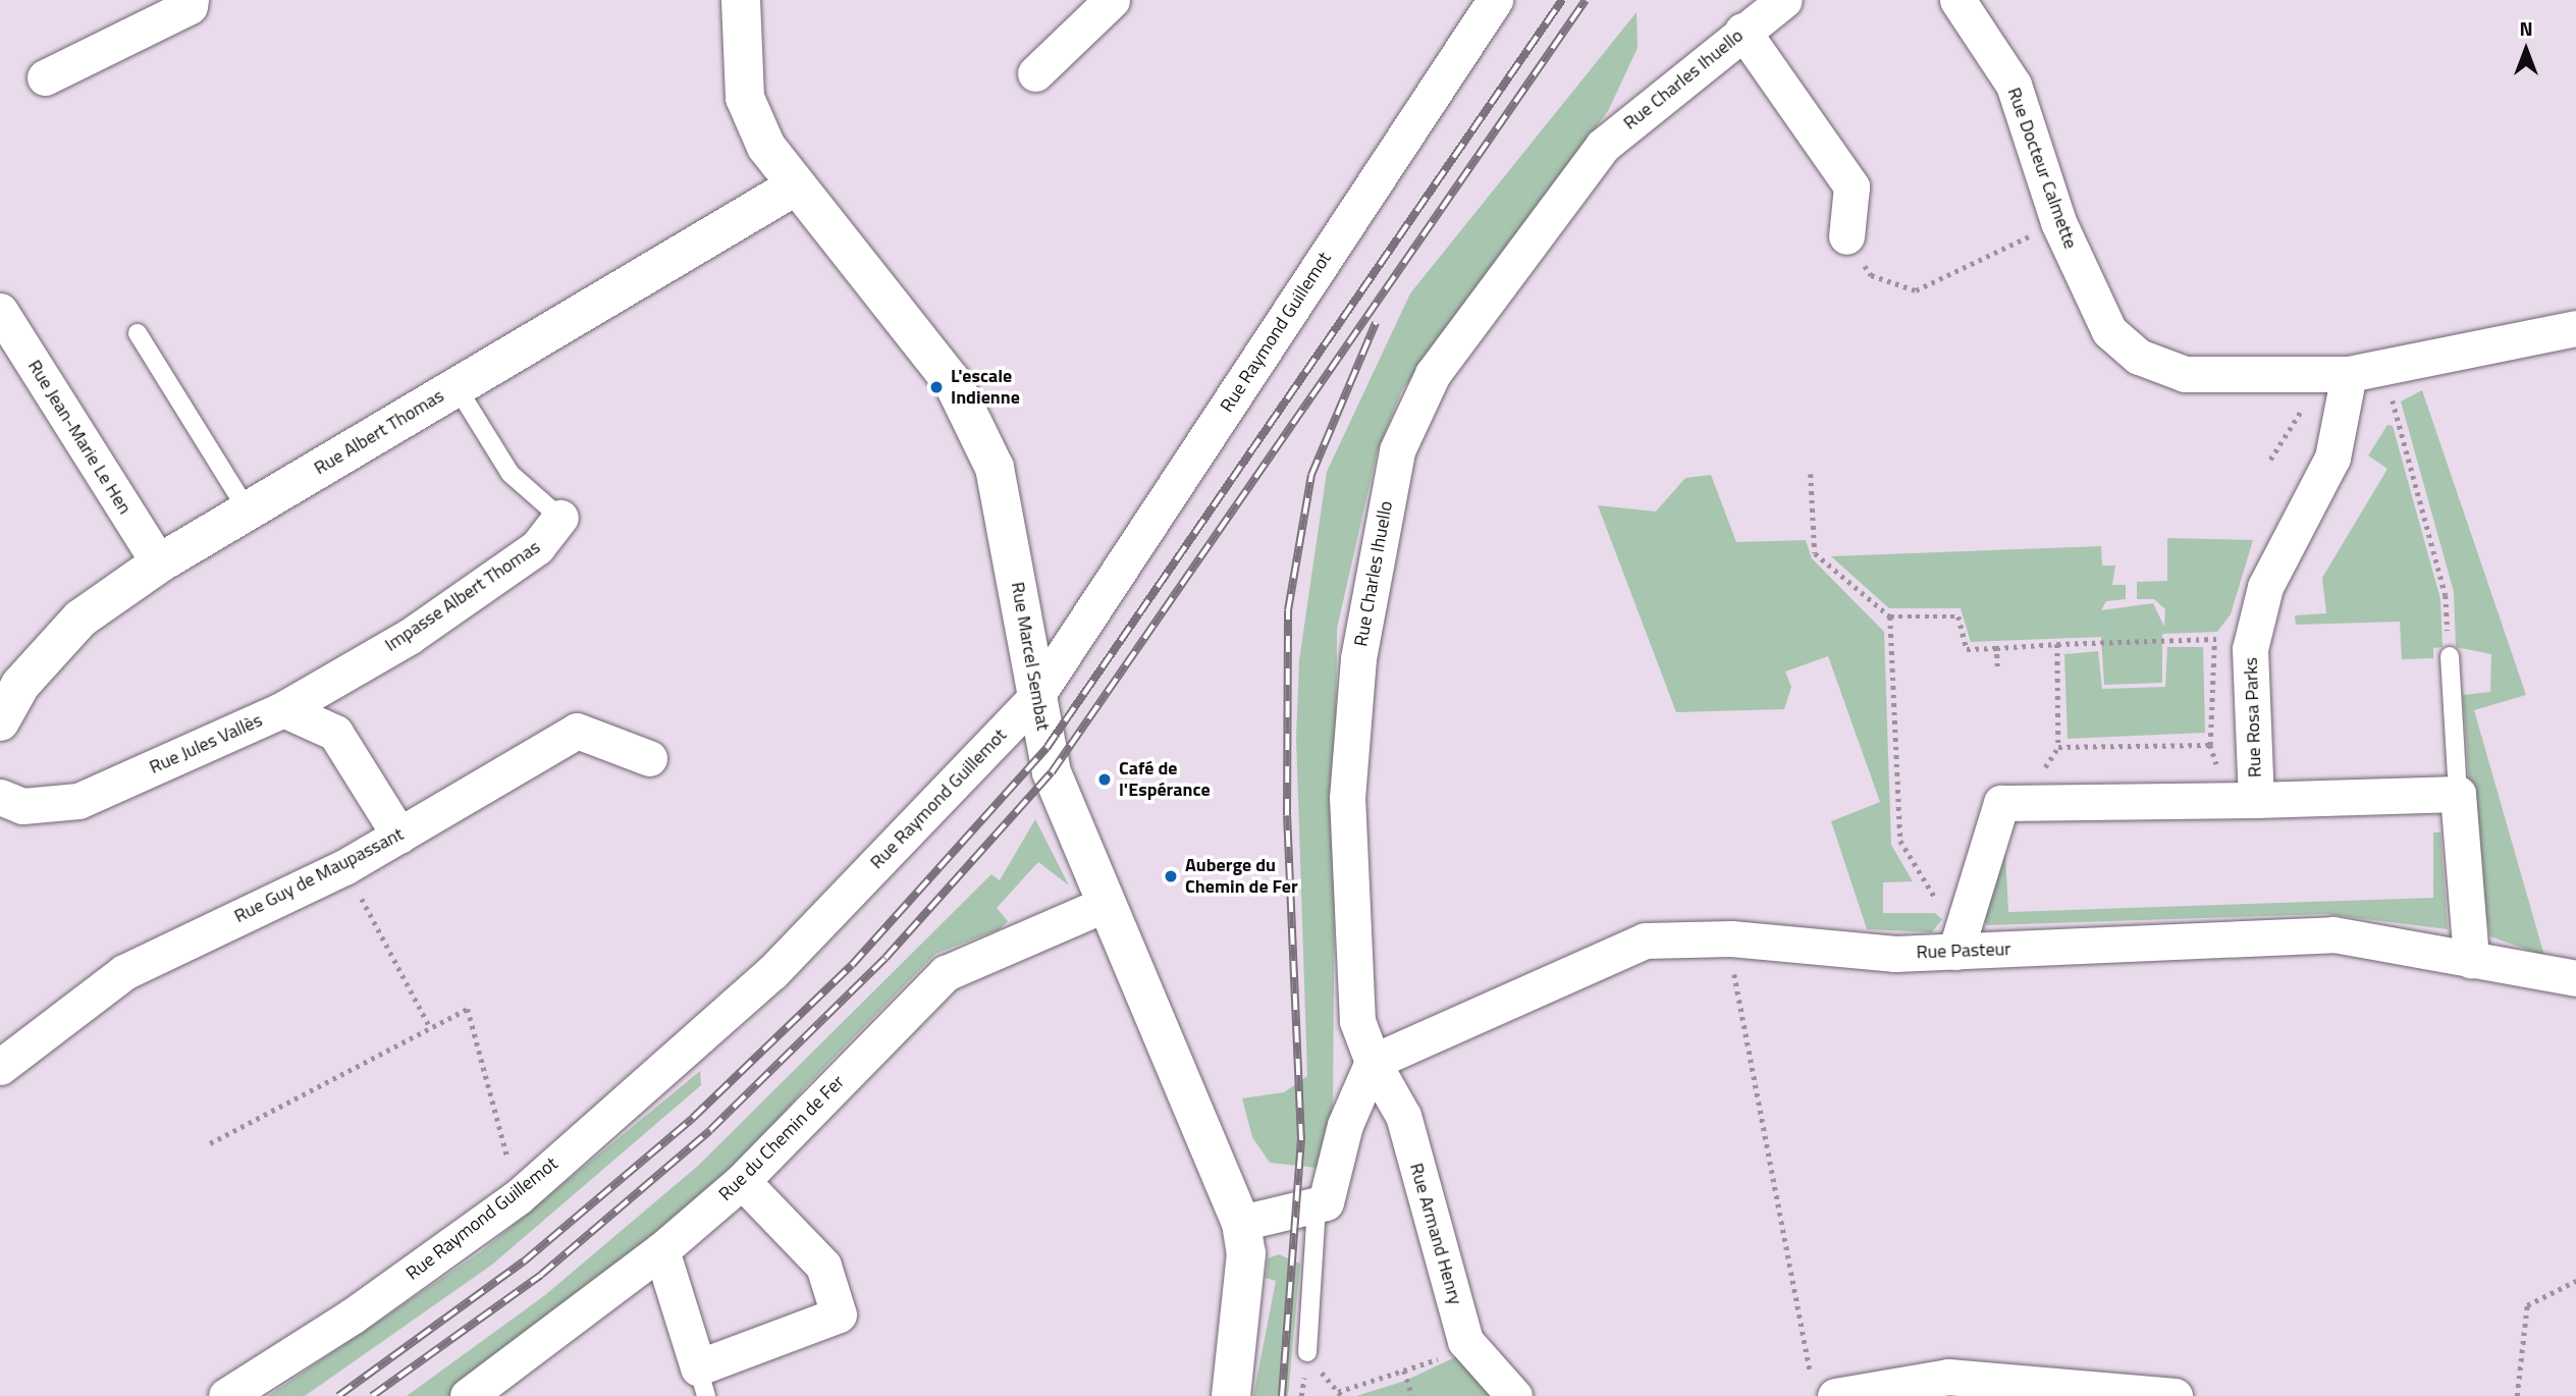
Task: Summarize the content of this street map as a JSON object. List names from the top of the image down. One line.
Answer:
{"streets":{"street":["Rue Charles Ihuello","Rue Docteur Calmette","Rue Raymond Guillemot","Rue Albert Thomas","Rue Jean-Marie Le Hen","Impasse Albert Thomas","Rue Marcel Sembat","Rue Rosa Parks","Rue Jules Vallès","Rue Guy de Maupassant","Rue Pasteur","Rue du Chemin de Fer","Rue Armand Henry"]},"crossings":[["Rue Charles Ihuello","Rue Pasteur"],["Rue Charles Ihuello","Rue Armand Henry"],["Rue Docteur Calmette","Rue Rosa Parks"],["Rue Raymond Guillemot","Rue Marcel Sembat"],["Rue Albert Thomas","Rue Jean-Marie Le Hen"],["Rue Albert Thomas","Impasse Albert Thomas"],["Rue Albert Thomas","Rue Marcel Sembat"],["Impasse Albert Thomas","Rue Jules Vallès"],["Rue Marcel Sembat","Rue du Chemin de Fer"],["Rue Jules Vallès","Rue Guy de Maupassant"],["Rue Pasteur","Rue Armand Henry"]],"places":["L'escale Indienne","Café de l'Espérance","Auberge du Chemin de Fer"],"north":"top"}
